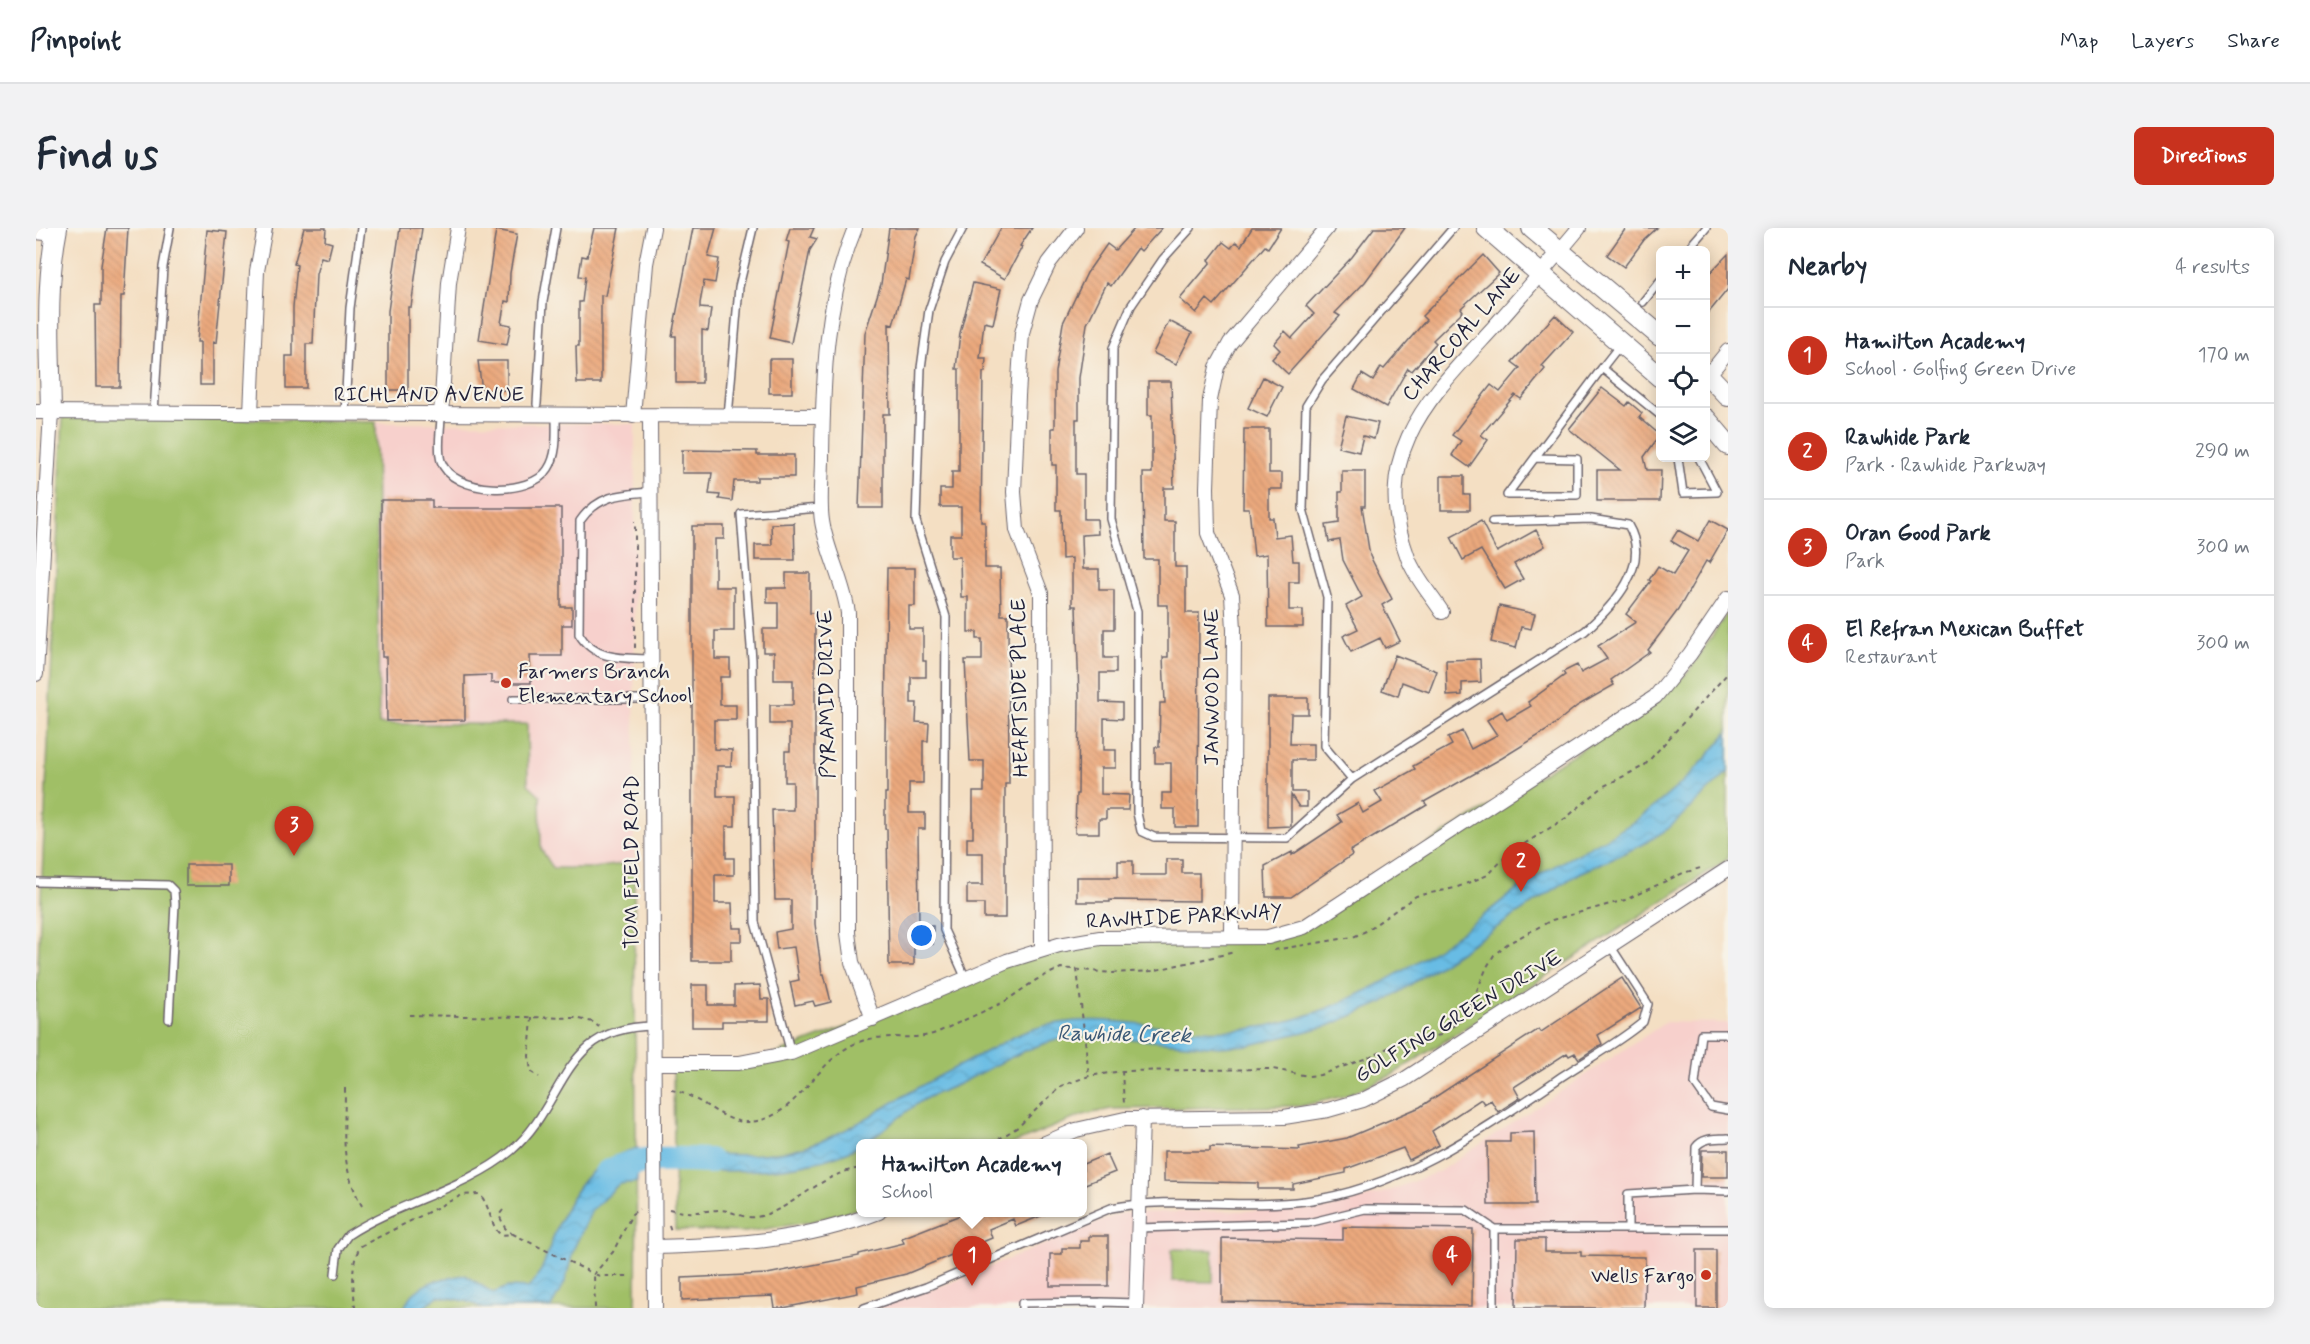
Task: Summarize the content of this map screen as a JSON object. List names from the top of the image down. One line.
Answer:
{"streets":{"street":["CHARCOAL LANE","RICHLAND AVENUE","JANWOOD LANE","HEARTSIDE PLACE","PYRAMID DRIVE","TOM FIELD ROAD","RAWHIDE PARKWAY","GOLFING GREEN DRIVE"]},"crossings":[["RICHLAND AVENUE","PYRAMID DRIVE"],["RICHLAND AVENUE","TOM FIELD ROAD"],["JANWOOD LANE","RAWHIDE PARKWAY"],["HEARTSIDE PLACE","RAWHIDE PARKWAY"],["PYRAMID DRIVE","RAWHIDE PARKWAY"],["TOM FIELD ROAD","RAWHIDE PARKWAY"]],"water":["Rawhide Creek"],"places":["Farmers Branch Elementary School","Wells Fargo"],"page":{"header":"Pinpoint","nav":["Map","Layers","Share"],"buttons":"Directions","title":"Find us","heading":["Nearby","4 results"],"map_buttons":["+","−"],"list":[{"mark":"1","name":"Hamilton Academy","note":"School · Golfing Green Drive","value":"170 m"},{"mark":"2","name":"Rawhide Park","note":"Park · Rawhide Parkway","value":"290 m"},{"mark":"3","name":"Oran Good Park","note":"Park","value":"300 m"},{"mark":"4","name":"El Refran Mexican Buffet","note":"Restaurant","value":"300 m"}],"pins":["3","2","1","4"],"popup":["Hamilton Academy","School"]}}
